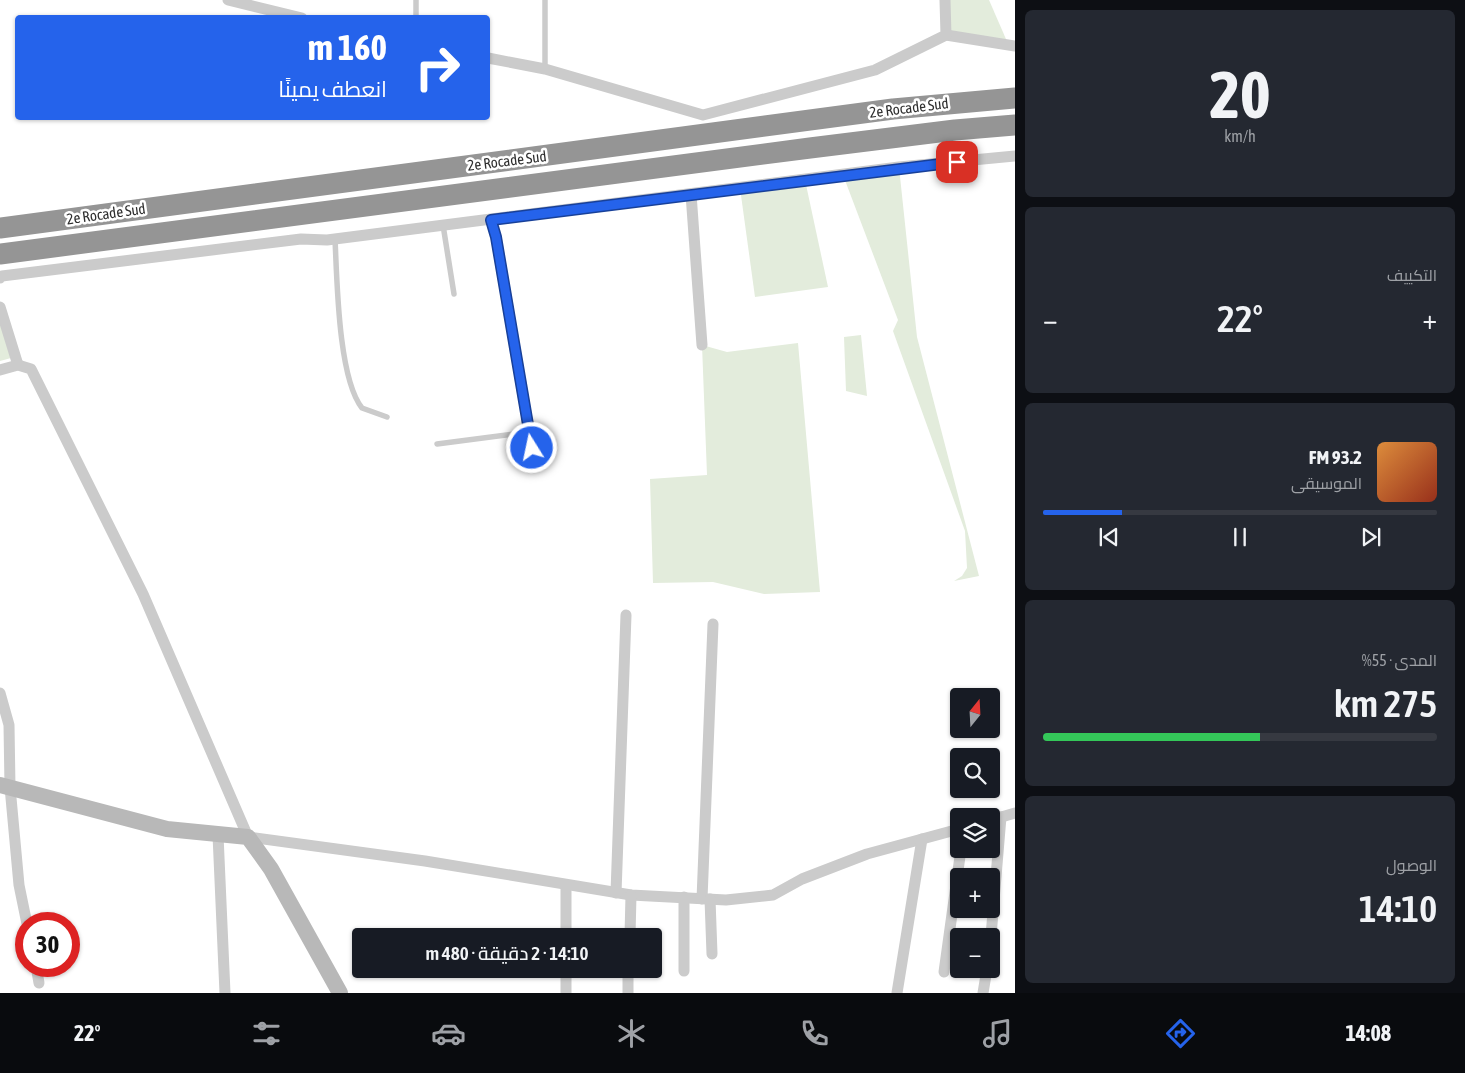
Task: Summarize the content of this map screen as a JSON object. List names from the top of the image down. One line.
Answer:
{"streets":{"highway":["2e Rocade Sud"]},"north":"top","page":{"tile":[["20","km/h"],"التكييف",["المدى · 55%","275 km"],["الوصول","14:10"]],"turn":["160 m","انعطف يمينًا"],"heat":["−","22°","+"],"song":["93.2 FM","الموسيقى"],"map_buttons":["+","−"],"limit":"30","trip":"14:10 · 2 دقيقة · 480 m","tabs":["14:08","22°"]}}
